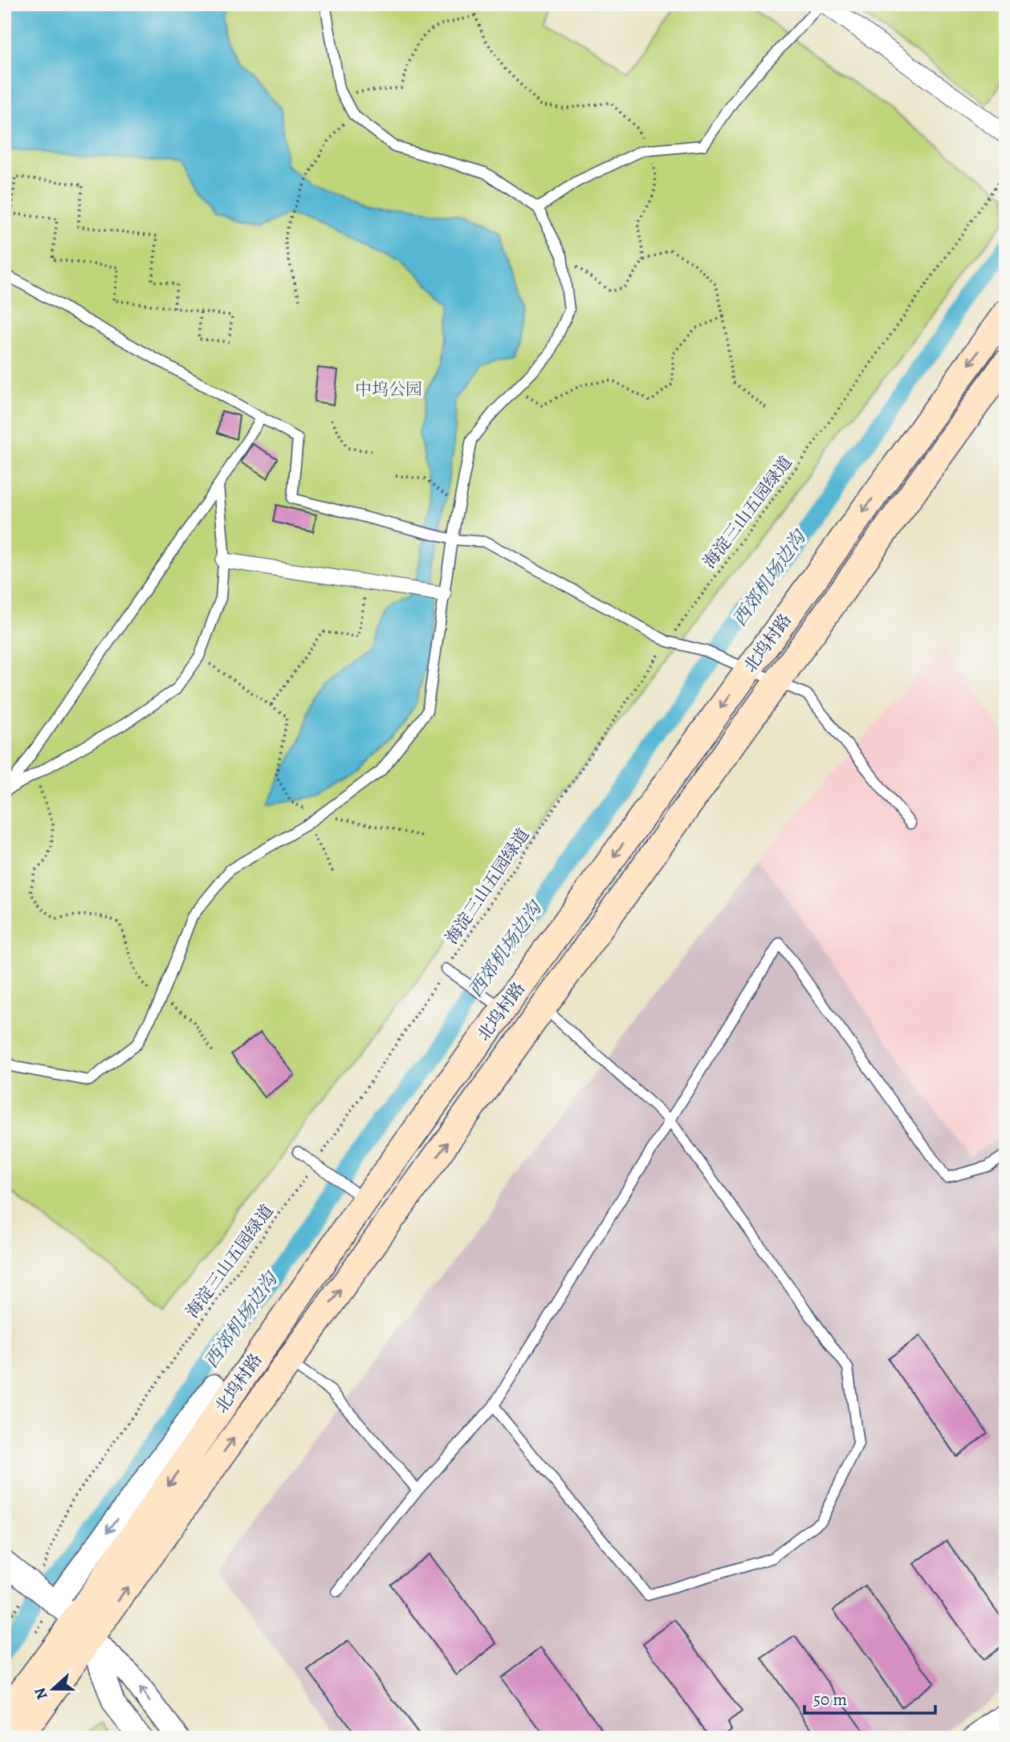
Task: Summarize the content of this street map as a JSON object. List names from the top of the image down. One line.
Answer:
{"streets":{"main road":["北坞村路"],"path":["海淀三山五园绿道"]},"water":["西郊机场边沟"],"parks":["中坞公园"],"scale_bar":"50 m","north":"left"}
